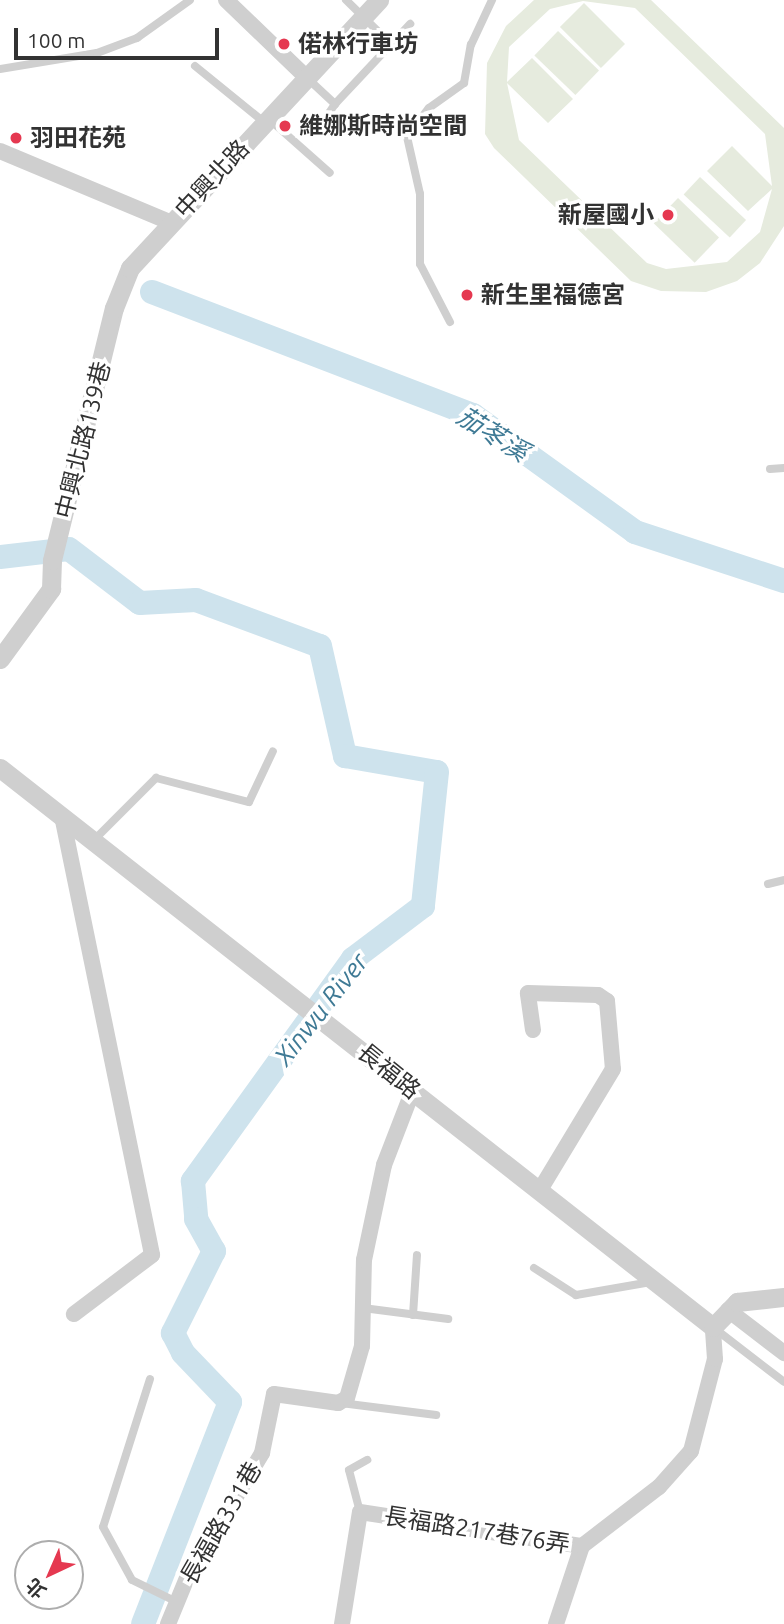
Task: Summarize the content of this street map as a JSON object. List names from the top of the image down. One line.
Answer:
{"streets":{"street":["中興北路","中興北路139巷","長福路","長福路331巷","長福路217巷76弄"]},"crossings":[["中興北路","中興北路139巷"]],"water":["茄苳溪","Xinwu River"],"places":["偌林行車坊","維娜斯時尚空間","羽田花苑","新屋國小","新生里福德宮"],"scale_bar":"100 m","north":"bottom left"}
